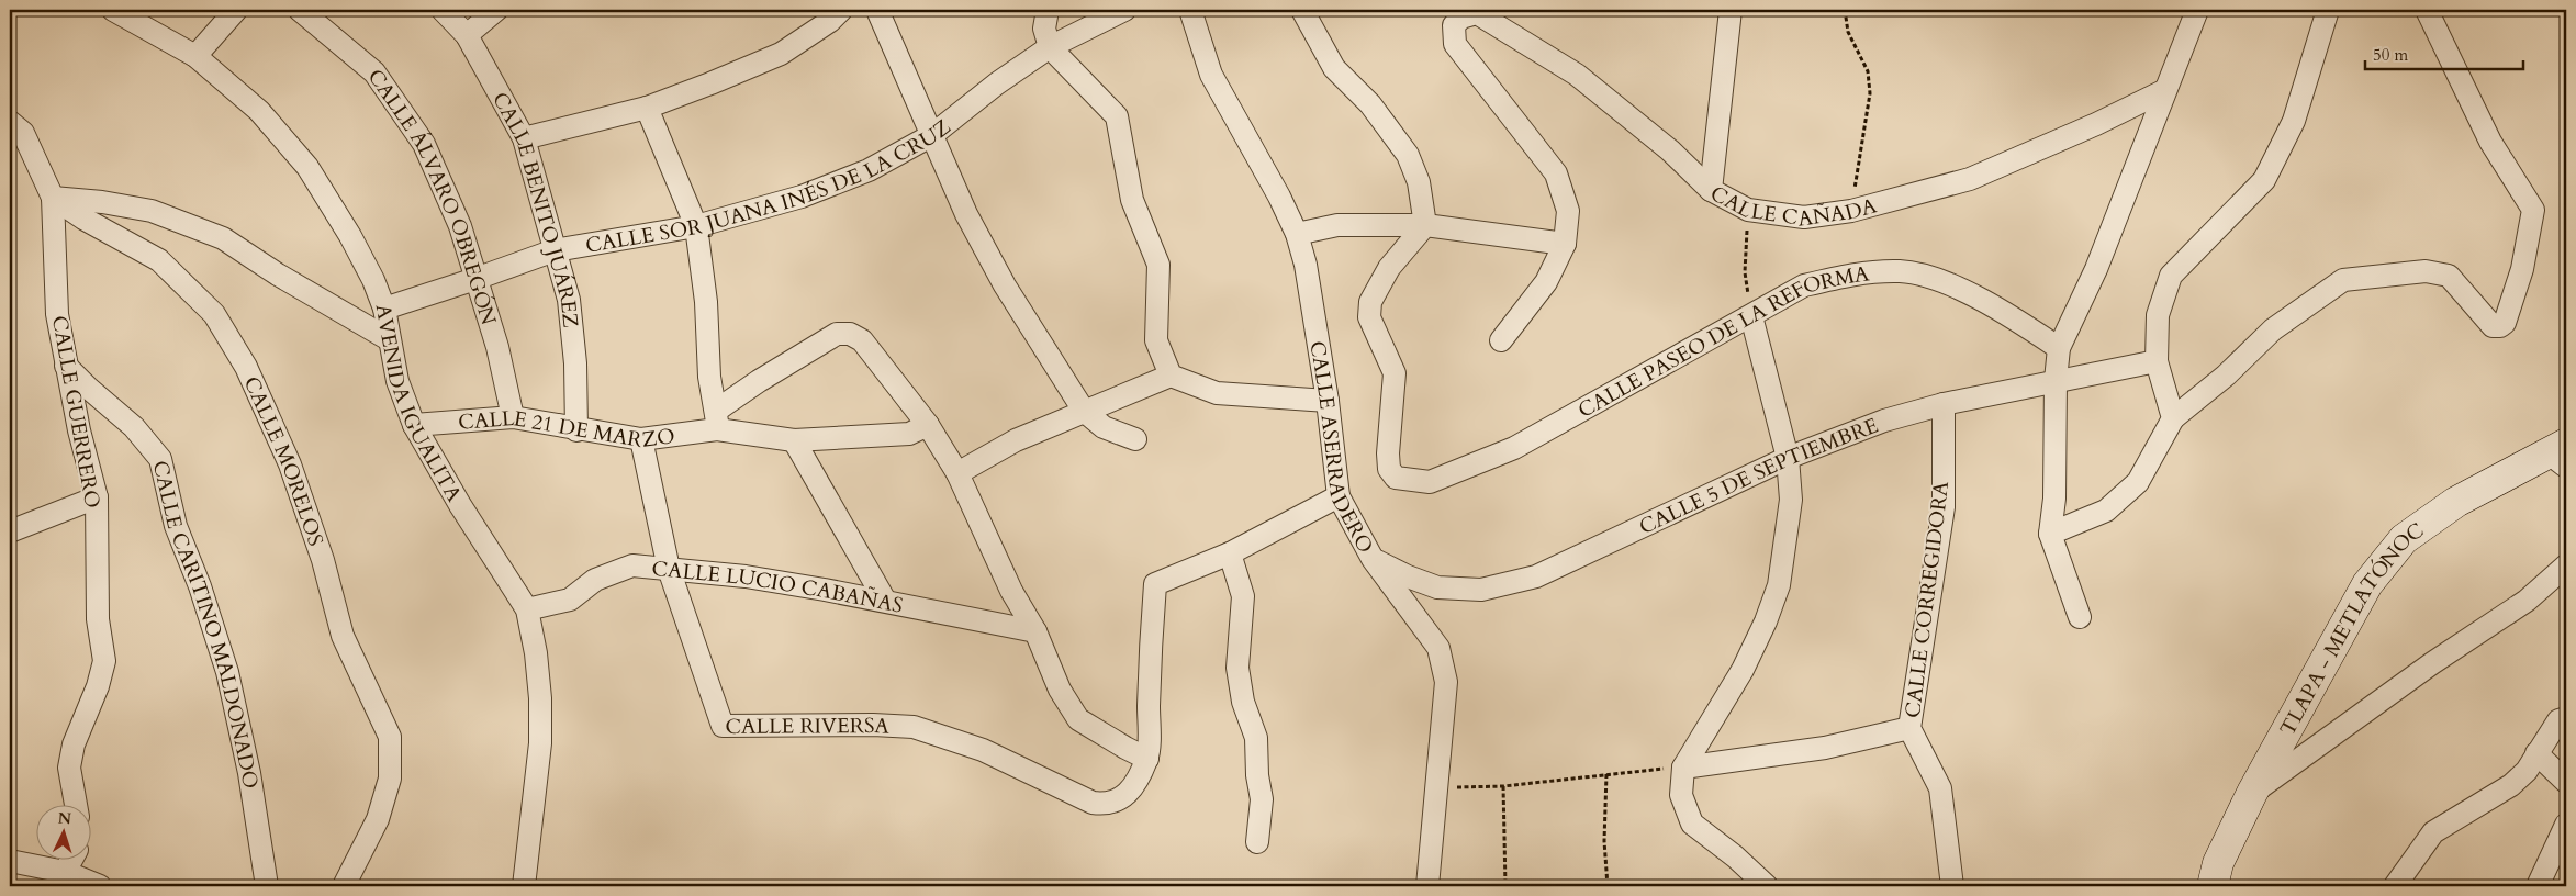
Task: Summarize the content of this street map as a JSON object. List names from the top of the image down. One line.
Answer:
{"streets":{"main road":["TLAPA - METLATÓNOC"],"street":["CALLE SOR JUANA INÉS DE LA CRUZ","CALLE CAÑADA","CALLE ÁLVARO OBREGÓN","CALLE BENITO JUÁREZ","CALLE PASEO DE LA REFORMA","AVENIDA IGUALITA","CALLE GUERRERO","CALLE 21 DE MARZO","CALLE ASERRADERO","CALLE MORELOS","CALLE 5 DE SEPTIEMBRE","CALLE LUCIO CABAÑAS","CALLE CORREGIDORA","CALLE CARITINO MALDONADO","CALLE RIVERSA"]},"crossings":[["CALLE SOR JUANA INÉS DE LA CRUZ","CALLE ÁLVARO OBREGÓN"],["CALLE SOR JUANA INÉS DE LA CRUZ","CALLE BENITO JUÁREZ"],["CALLE SOR JUANA INÉS DE LA CRUZ","AVENIDA IGUALITA"],["CALLE ÁLVARO OBREGÓN","CALLE 21 DE MARZO"],["CALLE BENITO JUÁREZ","CALLE 21 DE MARZO"],["AVENIDA IGUALITA","CALLE 21 DE MARZO"],["AVENIDA IGUALITA","CALLE LUCIO CABAÑAS"],["CALLE GUERRERO","CALLE MORELOS"],["CALLE GUERRERO","CALLE CARITINO MALDONADO"],["CALLE 21 DE MARZO","CALLE RIVERSA"],["CALLE ASERRADERO","CALLE 5 DE SEPTIEMBRE"],["CALLE 5 DE SEPTIEMBRE","CALLE CORREGIDORA"],["CALLE LUCIO CABAÑAS","CALLE RIVERSA"]],"scale_bar":"50 m","north":"top"}
